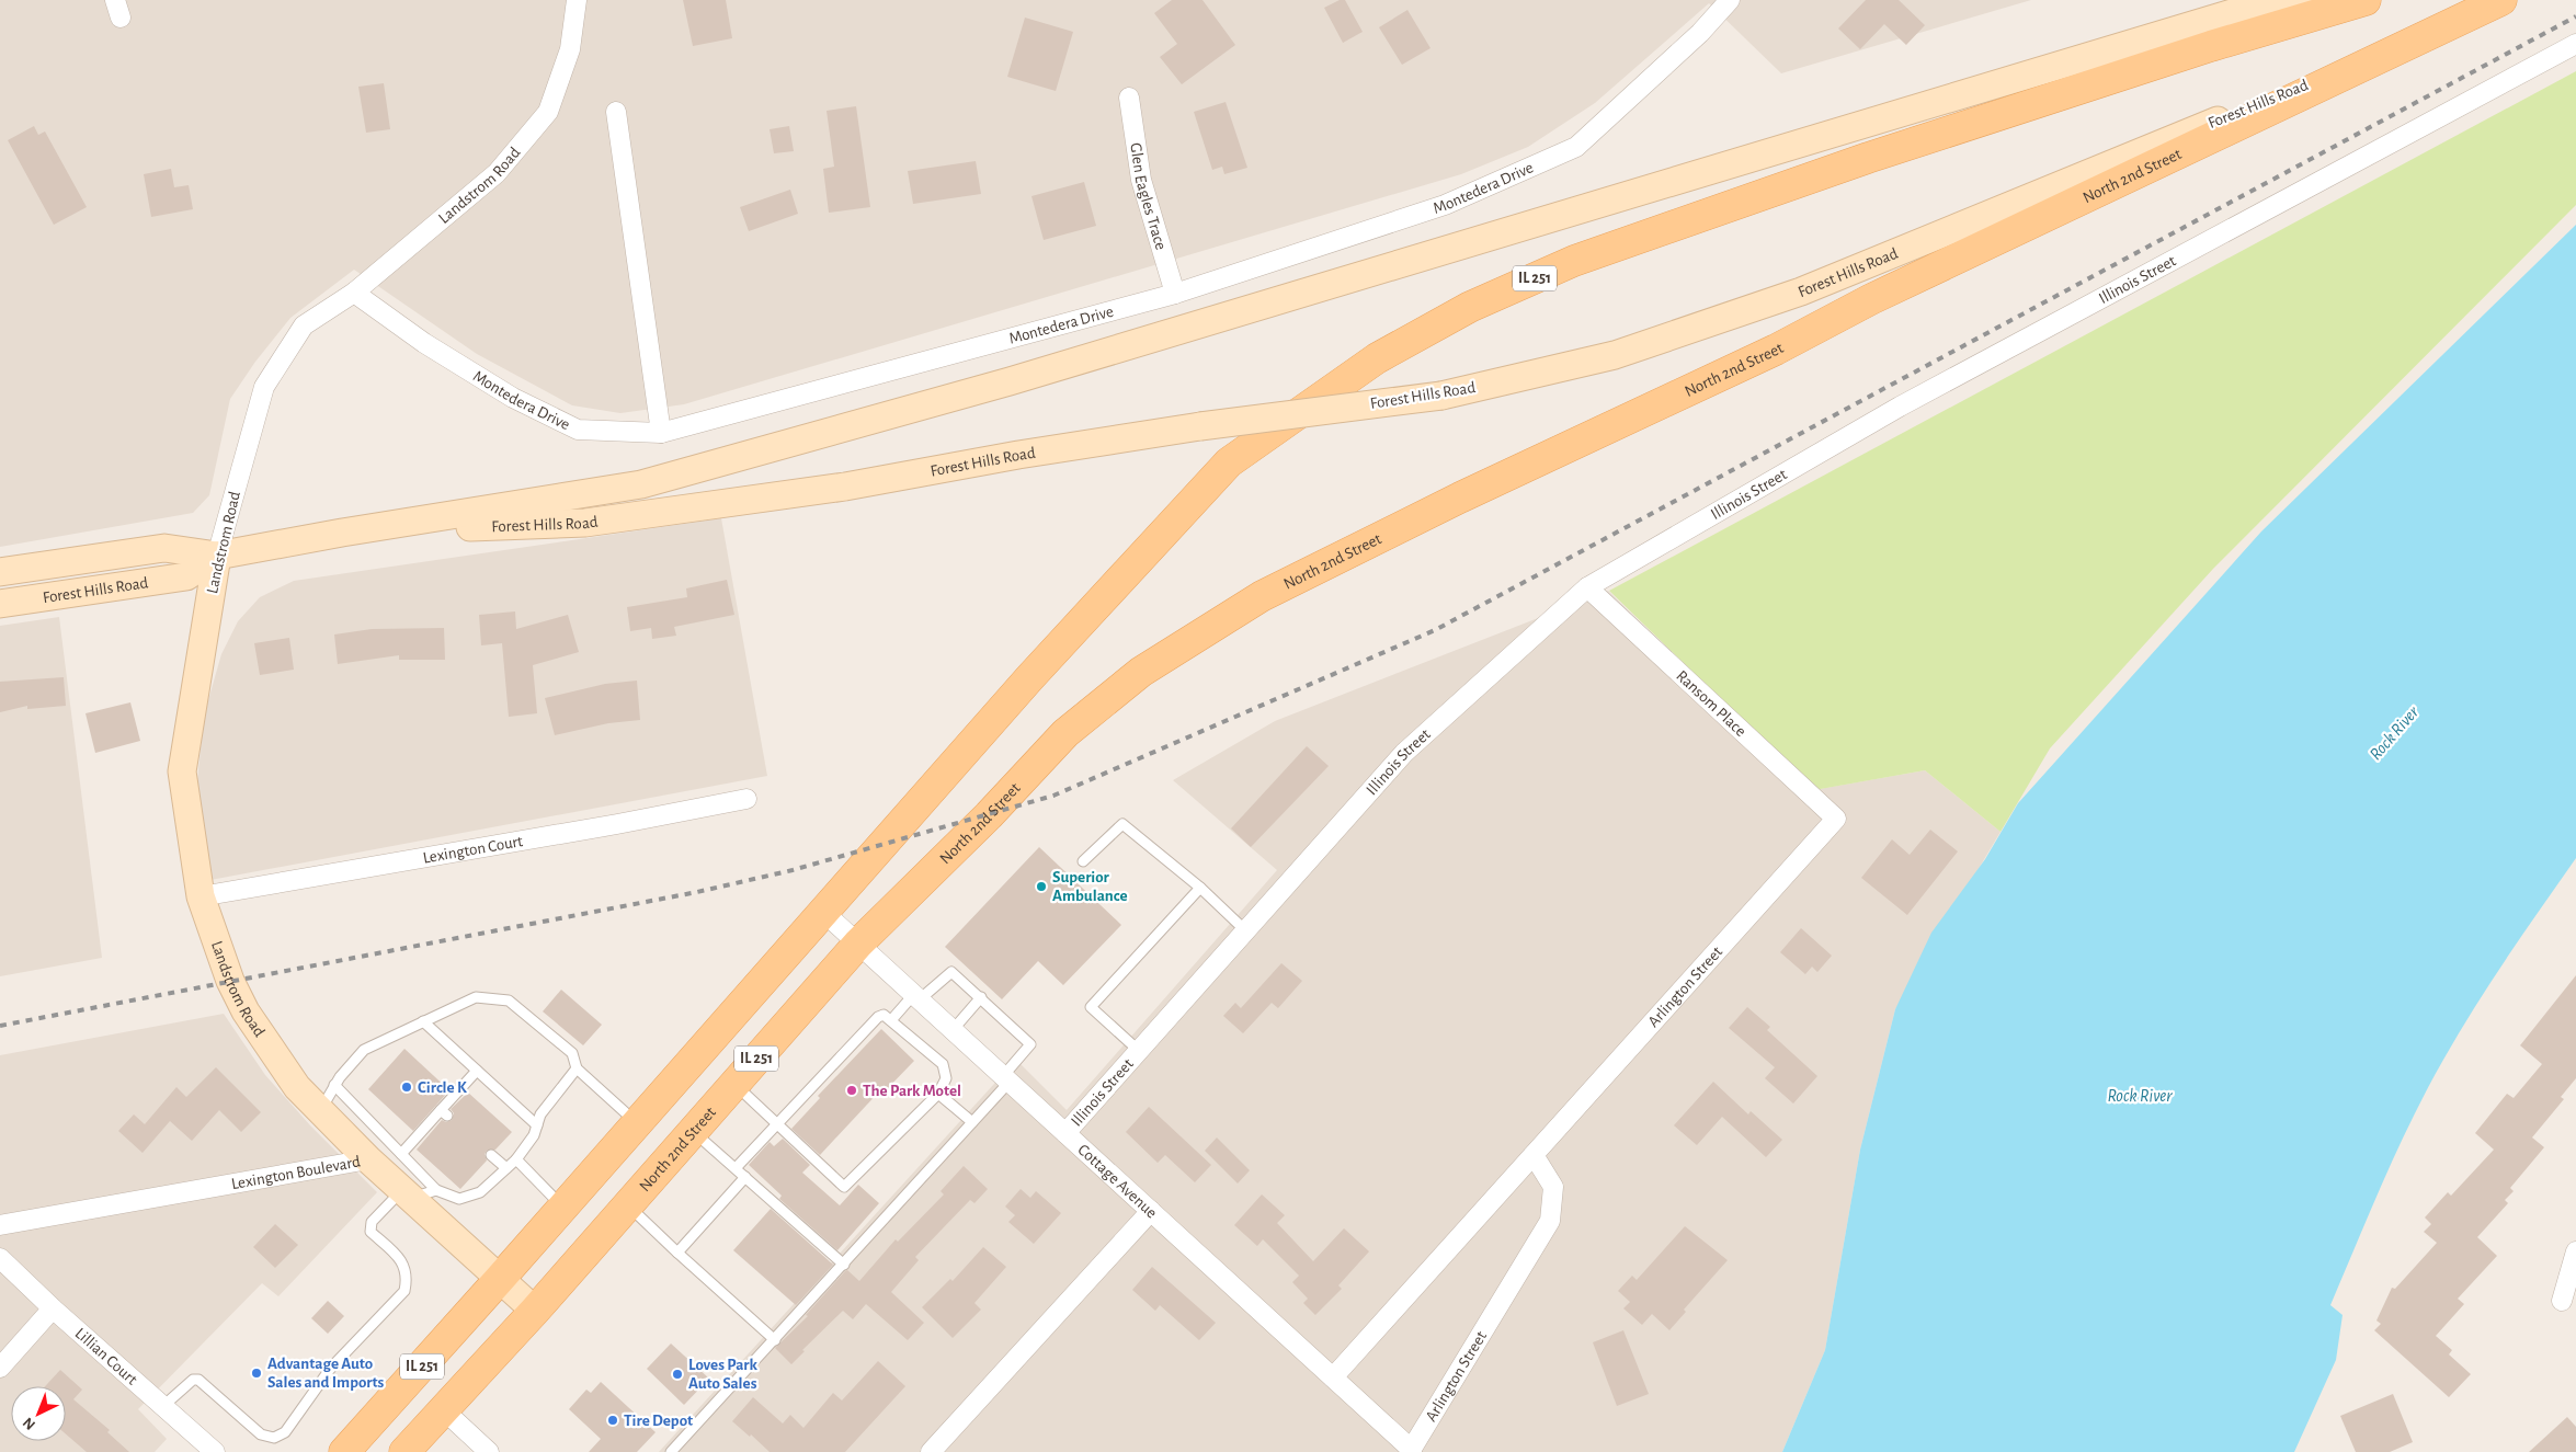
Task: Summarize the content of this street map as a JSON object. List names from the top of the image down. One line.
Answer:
{"streets":{"main road":["North 2nd Street","IL 251"],"street":["Forest Hills Road","Landstrom Road","Montedera Drive","Glen Eagles Trace","Illinois Street","Ransom Place","Lexington Court","Arlington Street","Lexington Boulevard","Cottage Avenue","Lillian Court"]},"crossings":[["Forest Hills Road","North 2nd Street"],["Forest Hills Road","Landstrom Road"],["North 2nd Street","Lexington Boulevard"],["North 2nd Street","Cottage Avenue"],["Landstrom Road","Montedera Drive"],["Landstrom Road","Lexington Court"],["Landstrom Road","Lexington Boulevard"],["Montedera Drive","Glen Eagles Trace"],["IL 251","Lexington Boulevard"],["IL 251","Cottage Avenue"],["Illinois Street","Ransom Place"],["Illinois Street","Cottage Avenue"],["Ransom Place","Arlington Street"],["Arlington Street","Cottage Avenue"]],"water":["Rock River"],"places":["Superior Ambulance","Circle K","The Park Motel","Advantage Auto Sales and Imports","Loves Park Auto Sales","Tire Depot"],"north":"bottom left"}
